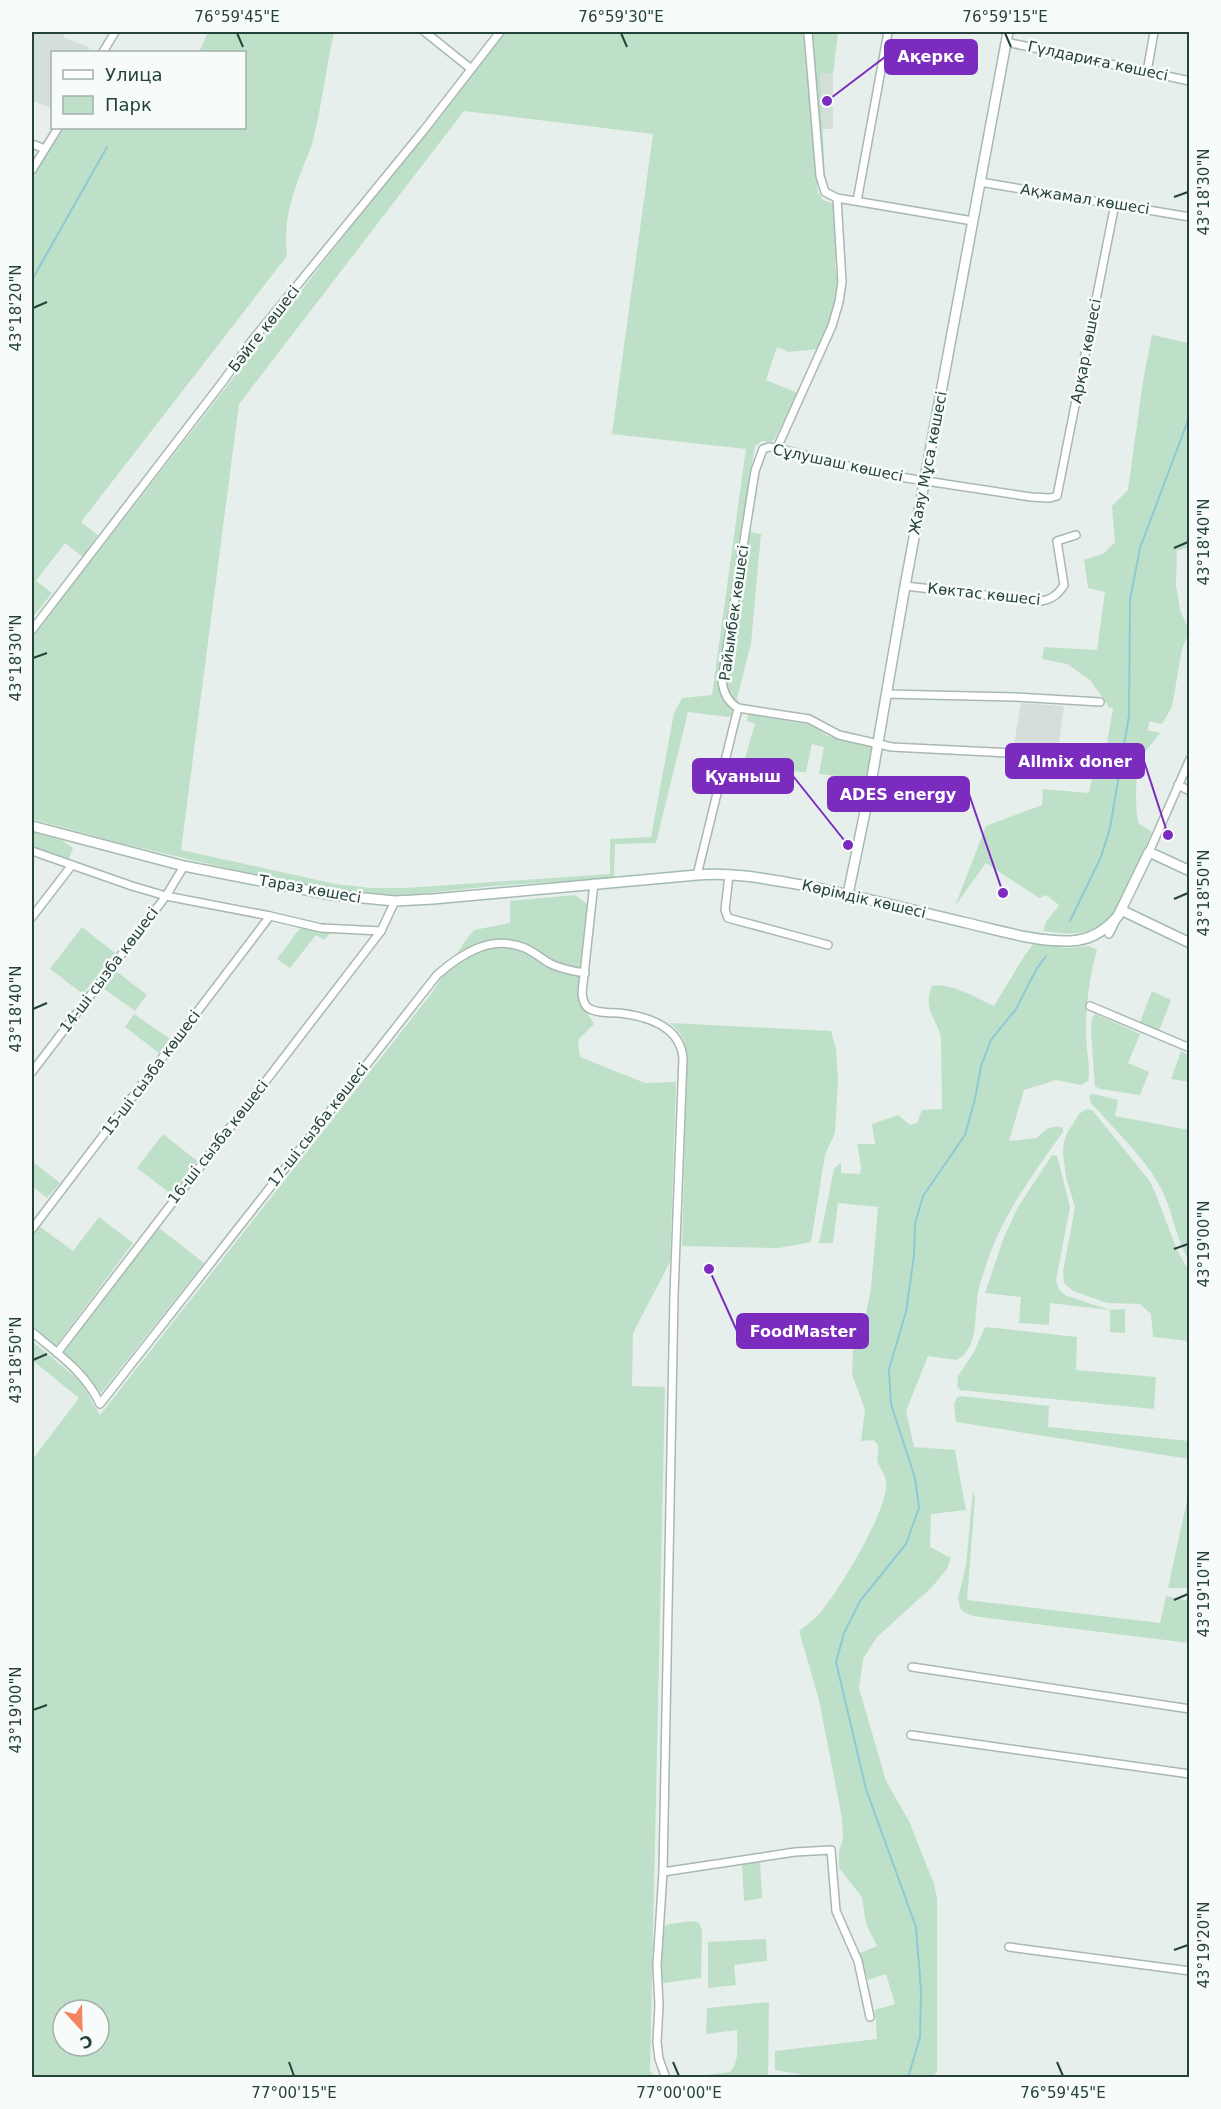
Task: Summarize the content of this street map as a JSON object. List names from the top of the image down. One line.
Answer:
{"streets":{"street":["Гүлдариға көшесі","Ақжамал көшесі","Бәйге көшесі","Арқар көшесі","Сұлушаш көшесі","Жаяу Мұса көшесі","Көктас көшесі","Райымбек көшесі","Тараз көшесі","Көрімдік көшесі","14-ші сызба көшесі","15-ші сызба көшесі","17-ші сызба көшесі","16-ші сызба көшесі"]},"crossings":[["Гүлдариға көшесі","Жаяу Мұса көшесі"],["Ақжамал көшесі","Арқар көшесі"],["Ақжамал көшесі","Жаяу Мұса көшесі"],["Арқар көшесі","Сұлушаш көшесі"],["Сұлушаш көшесі","Жаяу Мұса көшесі"],["Сұлушаш көшесі","Райымбек көшесі"],["Жаяу Мұса көшесі","Көктас көшесі"],["Жаяу Мұса көшесі","Көрімдік көшесі"],["Тараз көшесі","Көрімдік көшесі"],["Тараз көшесі","14-ші сызба көшесі"],["Тараз көшесі","16-ші сызба көшесі"],["17-ші сызба көшесі","16-ші сызба көшесі"]],"places":["Ақерке","Allmix doner","Қуаныш","ADES energy","FoodMaster"],"legend":["Улица","Парк"],"north":"bottom","coordinates":["76°59'45\"E","76°59'30\"E","76°59'15\"E","43°18'30\"N","43°18'20\"N","43°18'40\"N","43°18'50\"N","43°19'00\"N","43°19'10\"N","43°19'20\"N","77°00'15\"E","77°00'00\"E"]}
